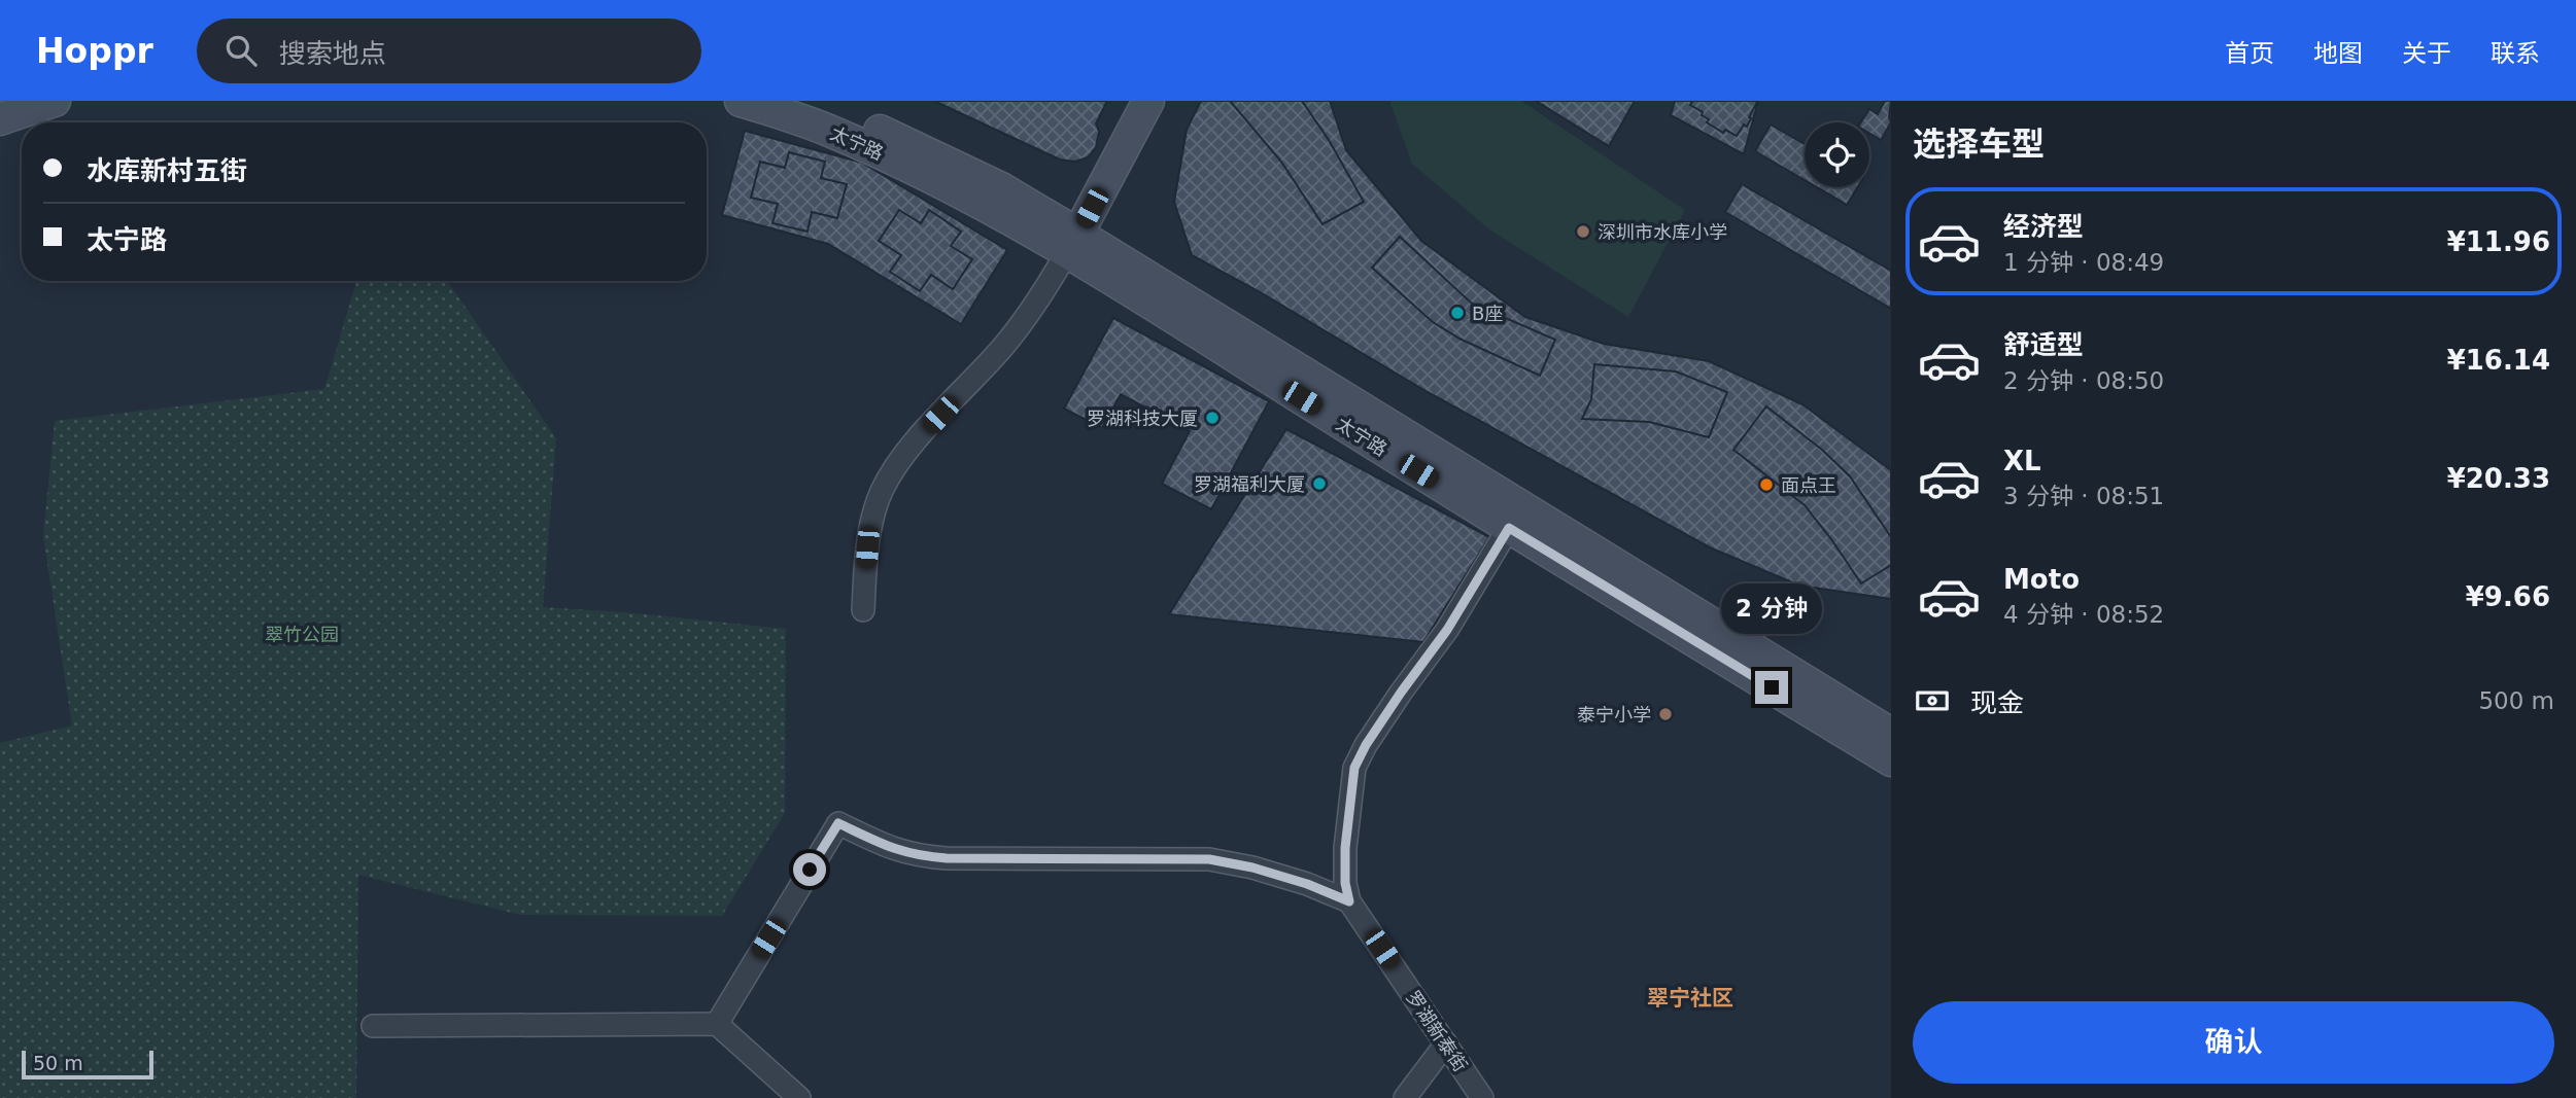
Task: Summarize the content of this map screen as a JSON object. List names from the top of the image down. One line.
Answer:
{"streets":{"main road":["太宁路"],"street":["罗湖新泰街"]},"crossings":[["太宁路","罗湖新泰街"]],"districts":["翠宁社区"],"parks":["翠竹公园"],"places":["深圳市水库小学","B座","罗湖科技大厦","罗湖福利大厦","面点王","泰宁小学"],"scale_bar":"50 m","page":{"header":"Hoppr","search":"搜索地点","nav":["首页","地图","关于","联系"],"heading":"选择车型","banner":["水库新村五街","太宁路"],"list":[{"name":"经济型","note":"1 分钟 · 08:49","value":"¥11.96"},{"name":"舒适型","note":"2 分钟 · 08:50","value":"¥16.14"},{"name":"XL","note":"3 分钟 · 08:51","value":"¥20.33"},{"name":"Moto","note":"4 分钟 · 08:52","value":"¥9.66"}],"bubble":"2 分钟","pay":["现金","500 m"],"buttons":"确认","scale":"50 m"}}
